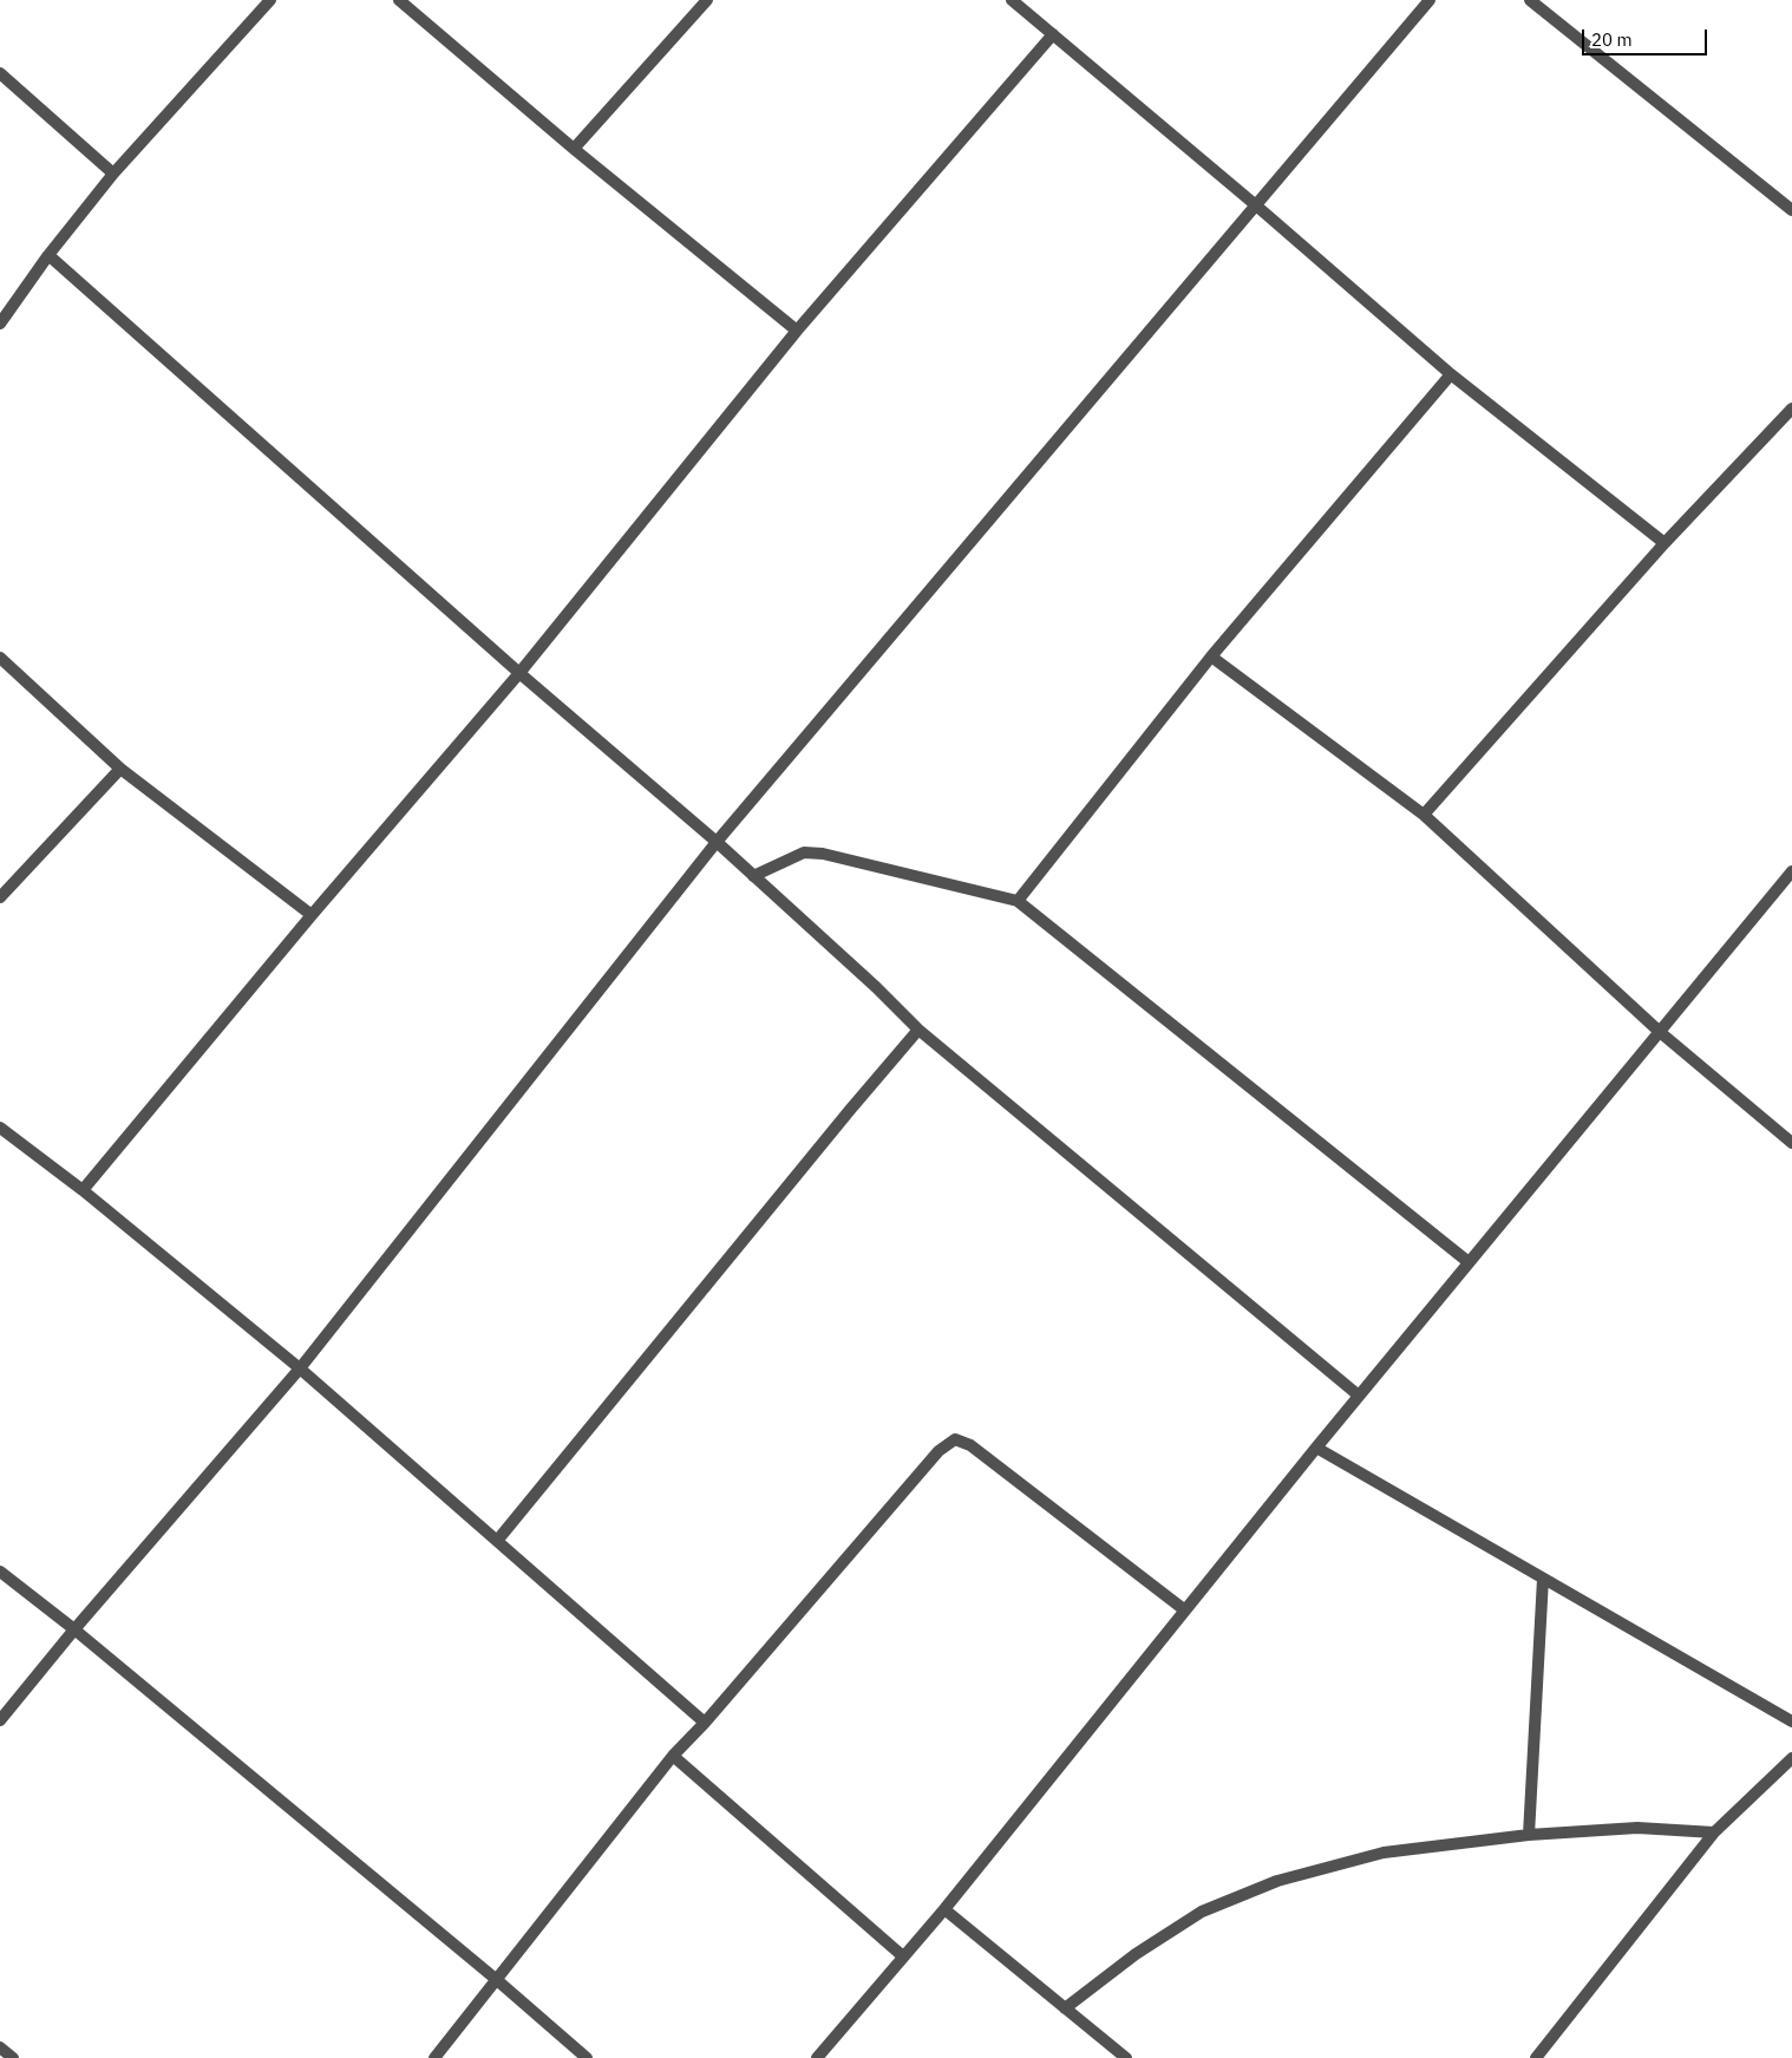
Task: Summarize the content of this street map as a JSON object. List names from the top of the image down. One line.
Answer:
{"scale_bar":"20 m"}
